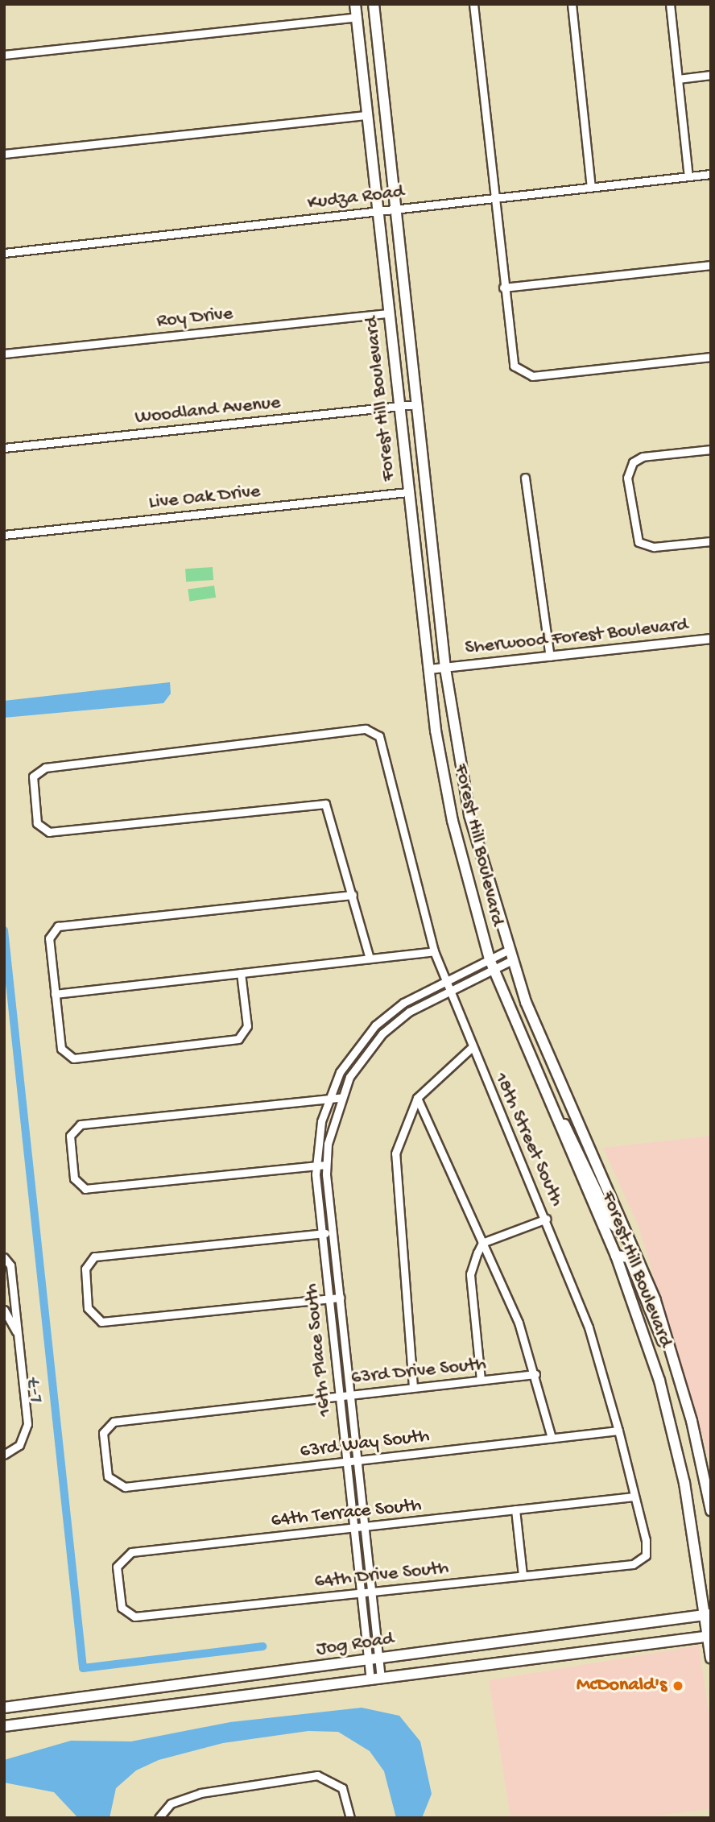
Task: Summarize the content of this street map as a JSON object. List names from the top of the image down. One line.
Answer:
{"streets":{"main road":["Forest Hill Boulevard","Jog Road"],"street":["Kudza Road","Roy Drive","Woodland Avenue","Live Oak Drive","Sherwood Forest Boulevard","18th Street South","16th Place South","63rd Drive South","63rd Way South","64th Terrace South","64th Drive South"]},"crossings":[["Kudza Road","Forest Hill Boulevard"],["Roy Drive","Forest Hill Boulevard"],["Forest Hill Boulevard","Woodland Avenue"],["Forest Hill Boulevard","Live Oak Drive"],["Forest Hill Boulevard","Sherwood Forest Boulevard"],["Forest Hill Boulevard","16th Place South"],["Forest Hill Boulevard","Jog Road"],["18th Street South","16th Place South"],["18th Street South","63rd Way South"],["18th Street South","64th Terrace South"],["18th Street South","64th Drive South"],["16th Place South","63rd Drive South"],["16th Place South","63rd Way South"],["16th Place South","64th Terrace South"],["16th Place South","64th Drive South"],["16th Place South","Jog Road"],["63rd Drive South","63rd Way South"],["64th Terrace South","64th Drive South"]],"water":["L-7"],"places":["McDonald's"]}
